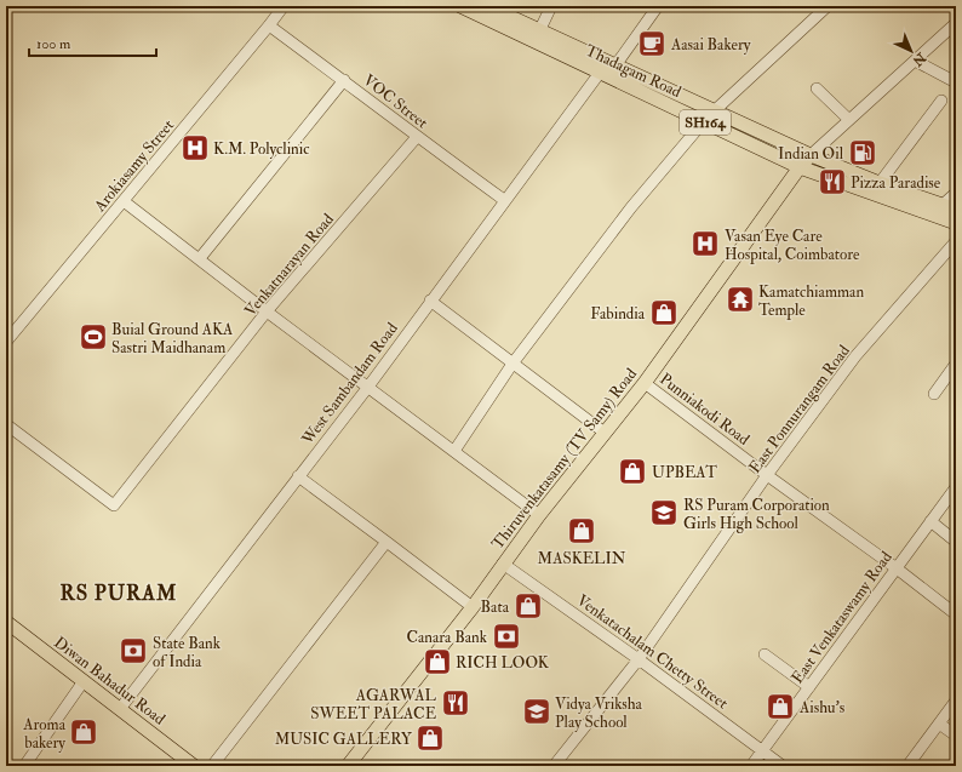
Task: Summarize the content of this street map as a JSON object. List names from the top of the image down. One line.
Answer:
{"streets":{"main road":["Thadagam Road","SH164","Thiruvenkatasamy (TV Samy) Road","Diwan Bahadur Road"],"street":["VOC Street","Arokiasamy Street","Venkatnarayan Road","West Sambandam Road","Punniakodi Road","East Ponnurangam Road","East Venkataswamy Road","Venkatachalam Chetty Street"]},"crossings":[["Thadagam Road","West Sambandam Road"],["Thadagam Road","Thiruvenkatasamy (TV Samy) Road"],["VOC Street","Arokiasamy Street"],["VOC Street","Venkatnarayan Road"],["VOC Street","West Sambandam Road"],["West Sambandam Road","Diwan Bahadur Road"],["Punniakodi Road","East Ponnurangam Road"],["Punniakodi Road","Thiruvenkatasamy (TV Samy) Road"],["Punniakodi Road","East Venkataswamy Road"],["East Ponnurangam Road","Venkatachalam Chetty Street"],["Thiruvenkatasamy (TV Samy) Road","Venkatachalam Chetty Street"],["East Venkataswamy Road","Venkatachalam Chetty Street"]],"districts":["RS PURAM"],"places":{"cafe":["Aasai Bakery"],"hospital":["K.M. Polyclinic","Vasan Eye Care Hospital, Coimbatore"],"fuel station":["Indian Oil"],"restaurant":["Pizza Paradise","AGARWAL SWEET PALACE"],"temple":["Kamatchiamman Temple"],"shop":["Fabindia","UPBEAT","MASKELIN","Bata","RICH LOOK","Aishu's","Aroma bakery","MUSIC GALLERY"],"sports":["Buial Ground AKA Sastri Maidhanam"],"school or university":["RS Puram Corporation Girls High School","Vidya Vriksha Play School"],"bank":["Canara Bank","State Bank of India"]},"scale_bar":"100 m","north":"bottom right"}
